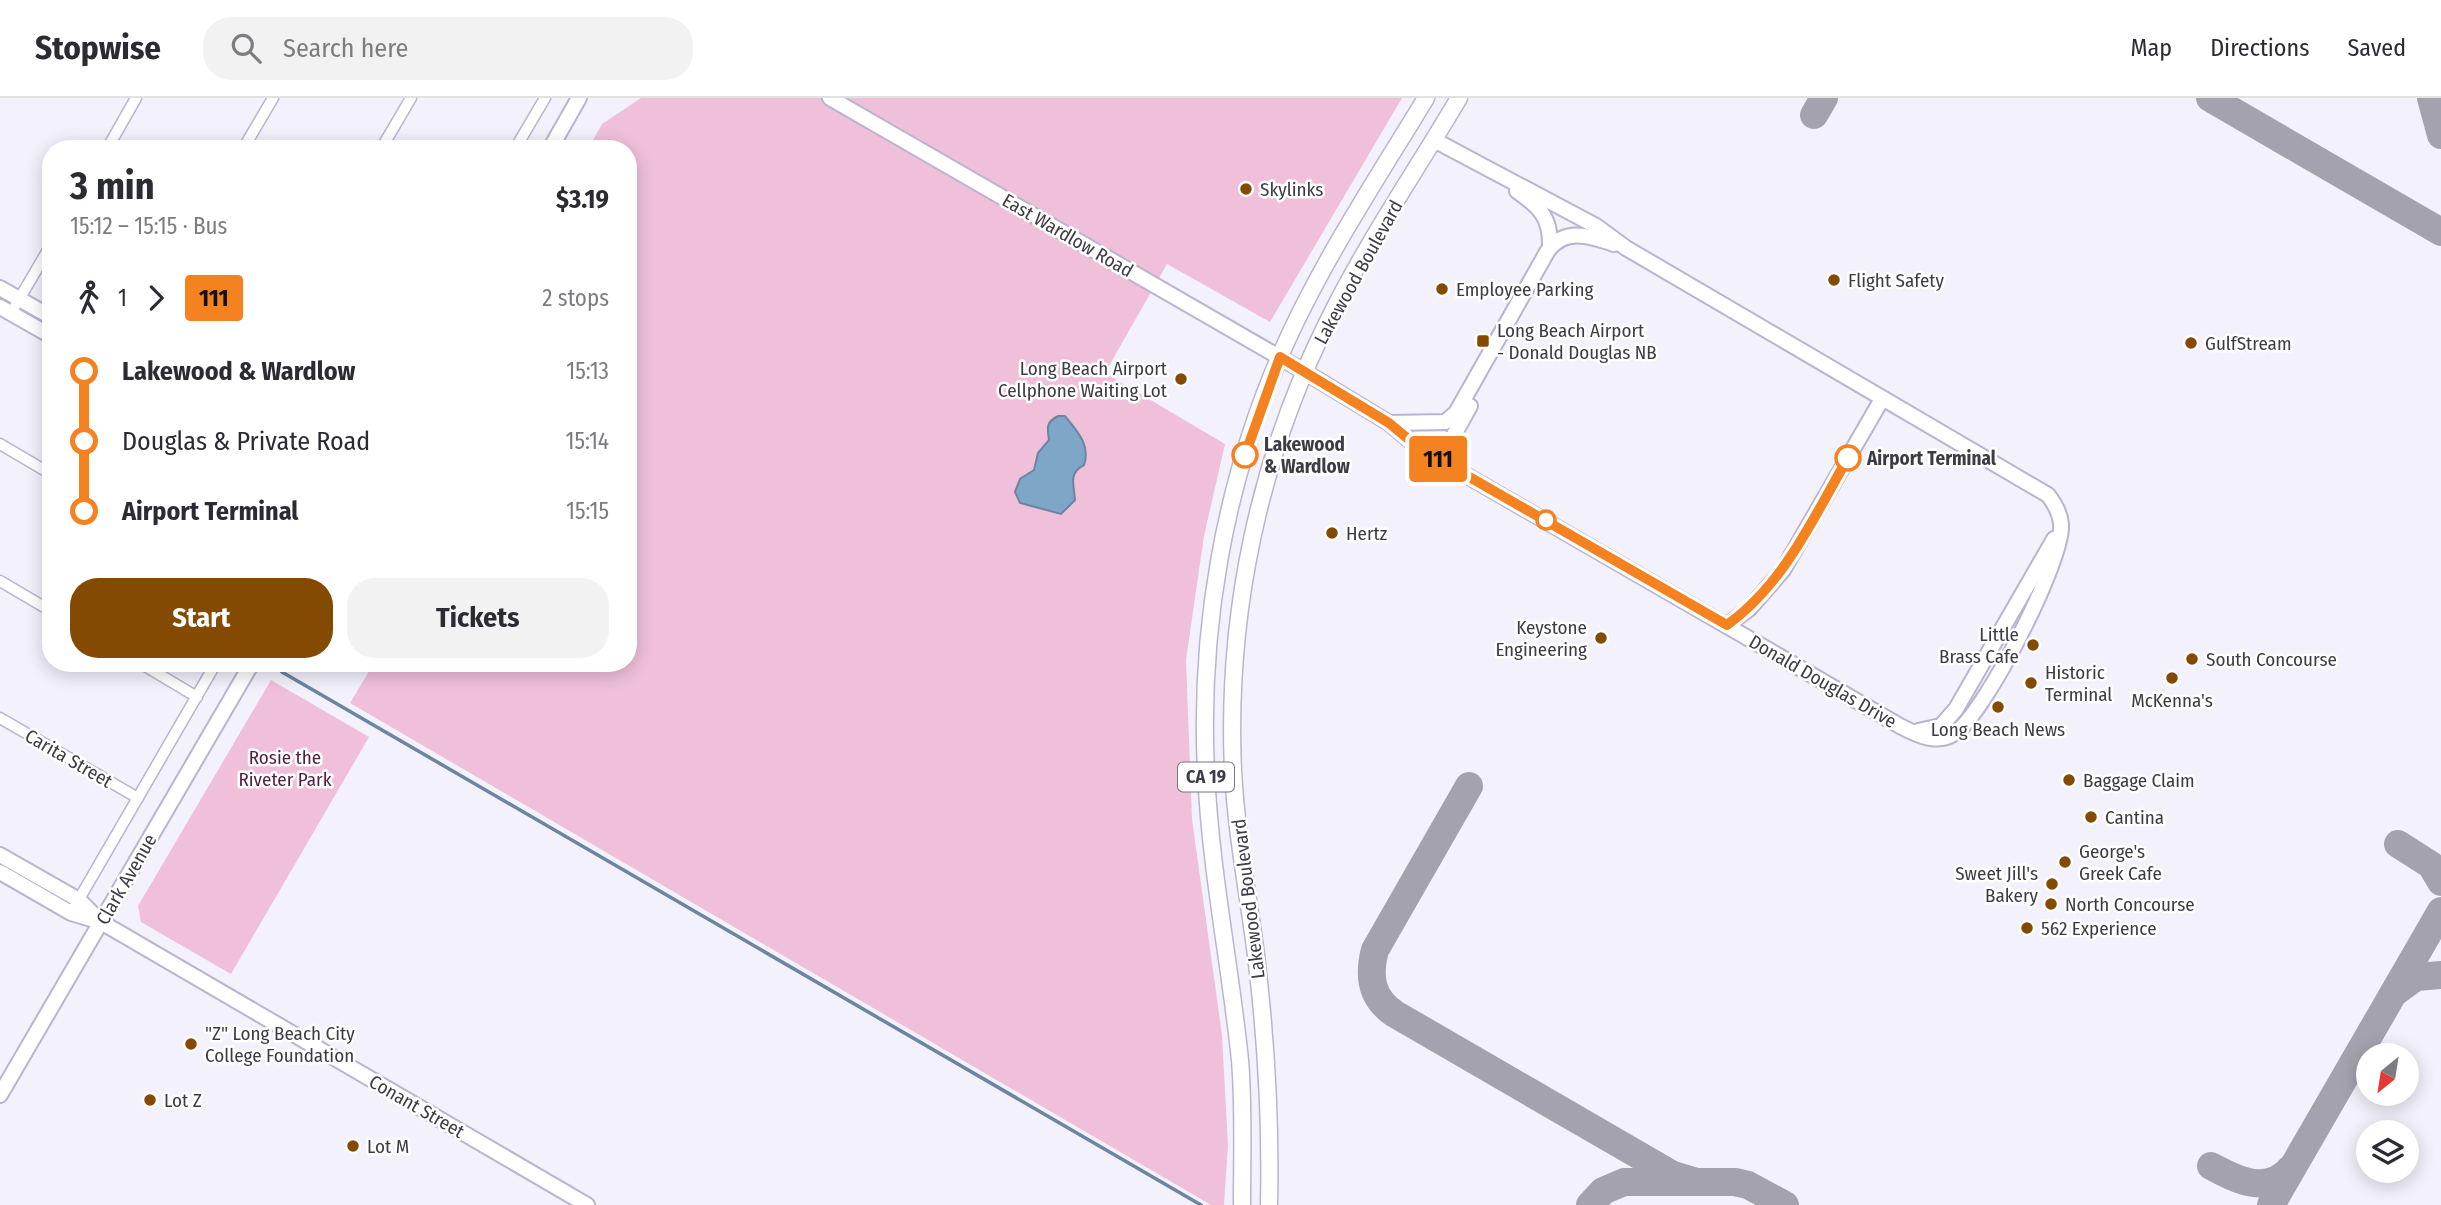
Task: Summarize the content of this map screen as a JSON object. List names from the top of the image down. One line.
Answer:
{"streets":{"main road":["Lakewood Boulevard","CA 19"],"street":["East Wardlow Road","Donald Douglas Drive","Carita Street","Clark Avenue","Conant Street"]},"crossings":[["East Wardlow Road","Lakewood Boulevard"],["East Wardlow Road","Donald Douglas Drive"],["Lakewood Boulevard","Donald Douglas Drive"],["Carita Street","Clark Avenue"],["Clark Avenue","Conant Street"]],"parks":["Rosie the Riveter Park"],"places":{"other":["Skylinks","Flight Safety","Employee Parking","GulfStream","Long Beach Airport Cellphone Waiting Lot","Lakewood & Wardlow","Airport Terminal","Hertz","Keystone Engineering","Little Brass Cafe","South Concourse","McKenna's","Historic Terminal","Long Beach News","Baggage Claim","Cantina","George's Greek Cafe","Sweet Jill's Bakery","North Concourse","562 Experience","\"Z\" Long Beach City College Foundation","Lot Z","Lot M"],"transit":["Long Beach Airport - Donald Douglas NB"]},"lines":["bus line 111"],"north":"bottom left","page":{"header":"Stopwise","search":"Search here","nav":["Map","Directions","Saved"],"on_map":"111","heading":["3 min","15:12 – 15:15 · Bus","$3.19"],"legs":["1","111","2 stops"],"list":[{"name":"Lakewood & Wardlow","value":"15:13"},{"name":"Douglas & Private Road","value":"15:14"},{"name":"Airport Terminal","value":"15:15"}],"buttons":["Start","Tickets"]}}
